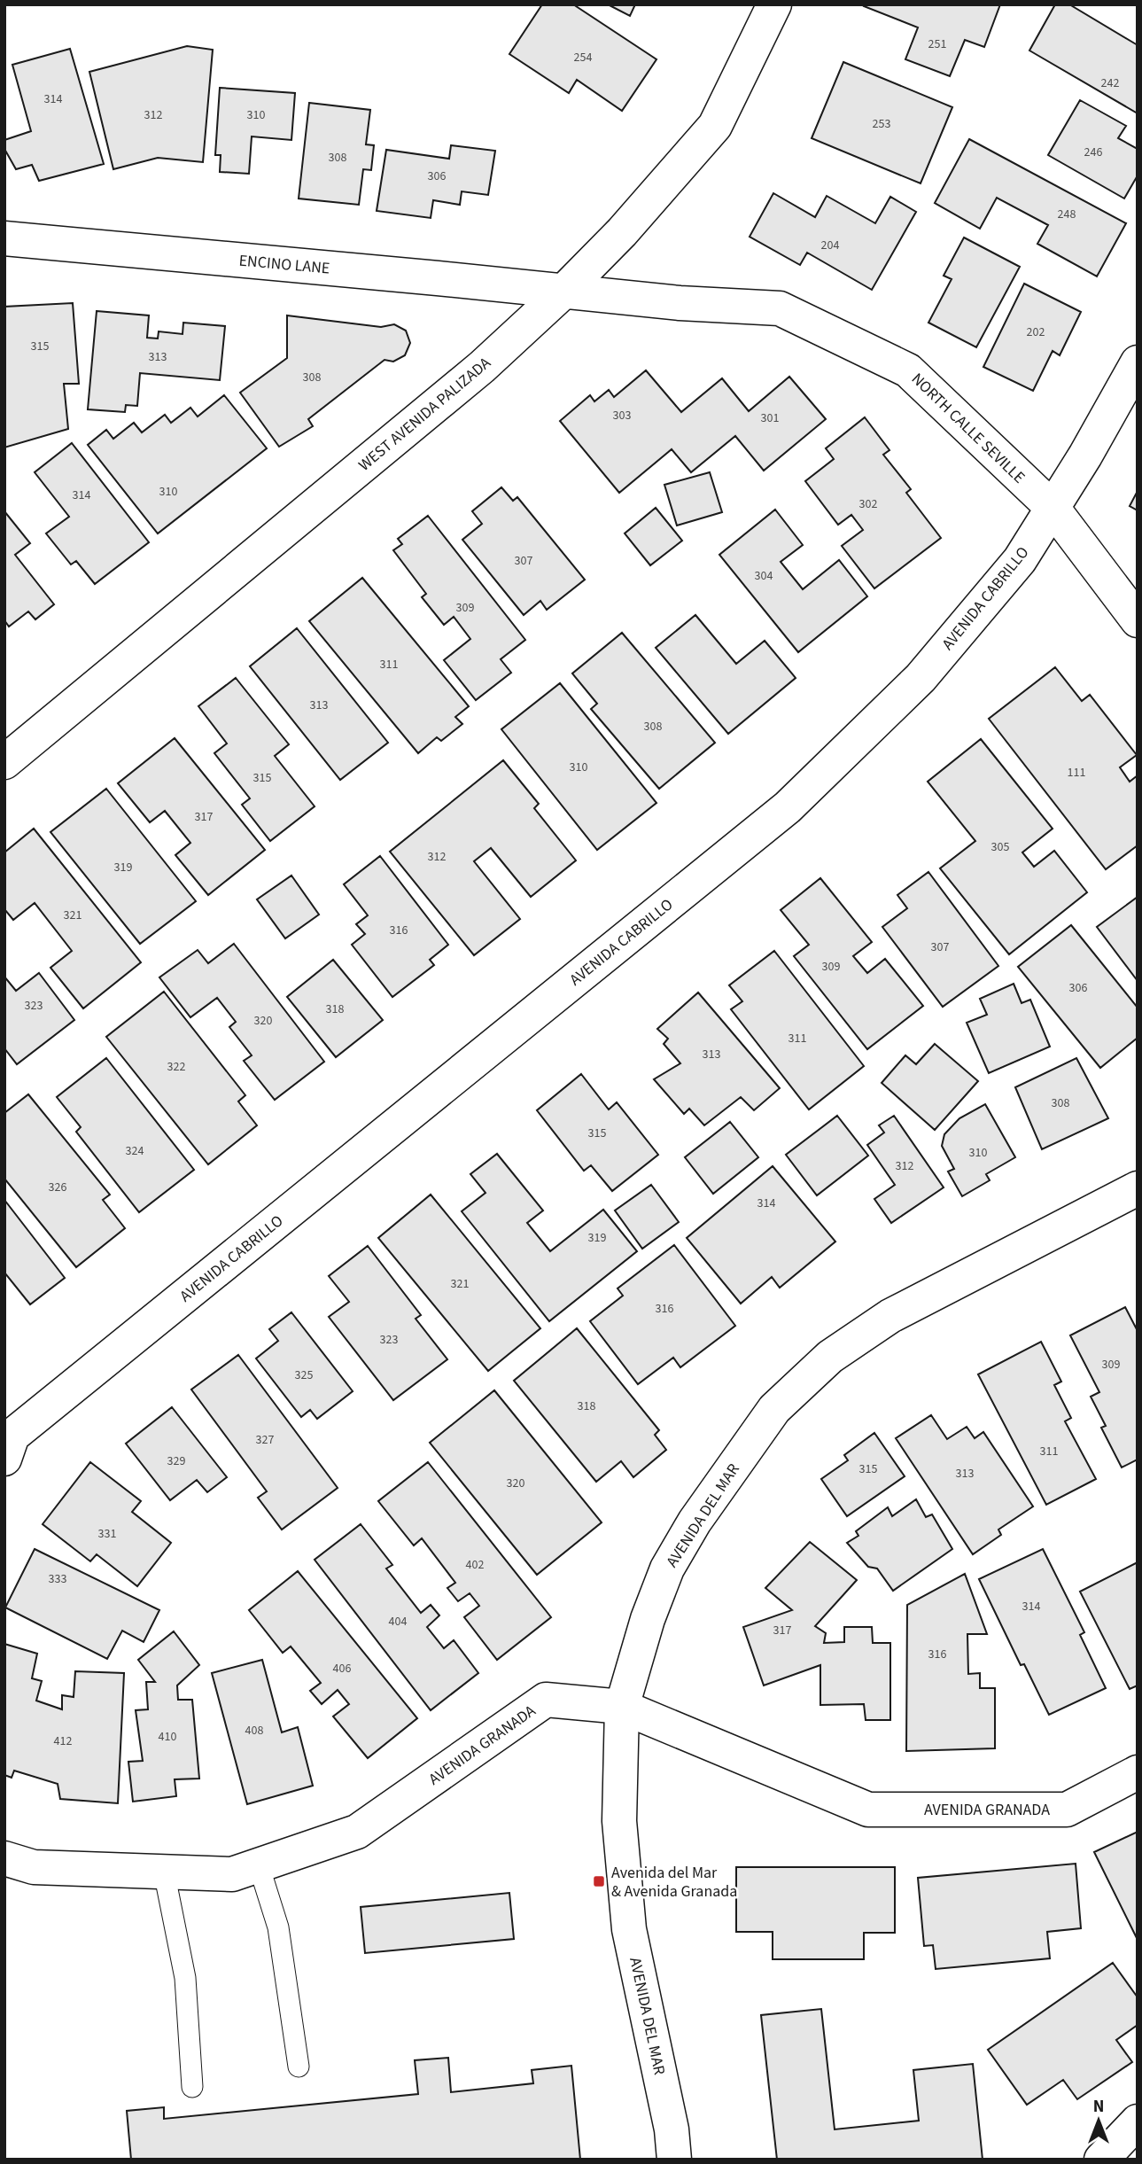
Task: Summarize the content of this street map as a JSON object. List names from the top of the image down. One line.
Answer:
{"streets":{"street":["ENCINO LANE","WEST AVENIDA PALIZADA","NORTH CALLE SEVILLE","AVENIDA CABRILLO","AVENIDA DEL MAR","AVENIDA GRANADA"]},"crossings":[["ENCINO LANE","WEST AVENIDA PALIZADA"],["ENCINO LANE","NORTH CALLE SEVILLE"],["WEST AVENIDA PALIZADA","NORTH CALLE SEVILLE"],["NORTH CALLE SEVILLE","AVENIDA CABRILLO"],["AVENIDA DEL MAR","AVENIDA GRANADA"]],"places":{"transit":["Avenida del Mar & Avenida Granada"]},"house_numbers":["251","254","242","314","312","310","253","246","308","306","248","204","202","315","313","308","303","301","310","314","302","307","304","309","311","313","308","310","111","315","317","305","312","319","321","316","307","309","306","323","318","320","311","313","322","308","315","324","310","312","326","314","319","321","316","323","309","325","318","327","311","329","315","313","320","331","402","333","314","404","317","316","406","408","410","412"],"north":"top"}
